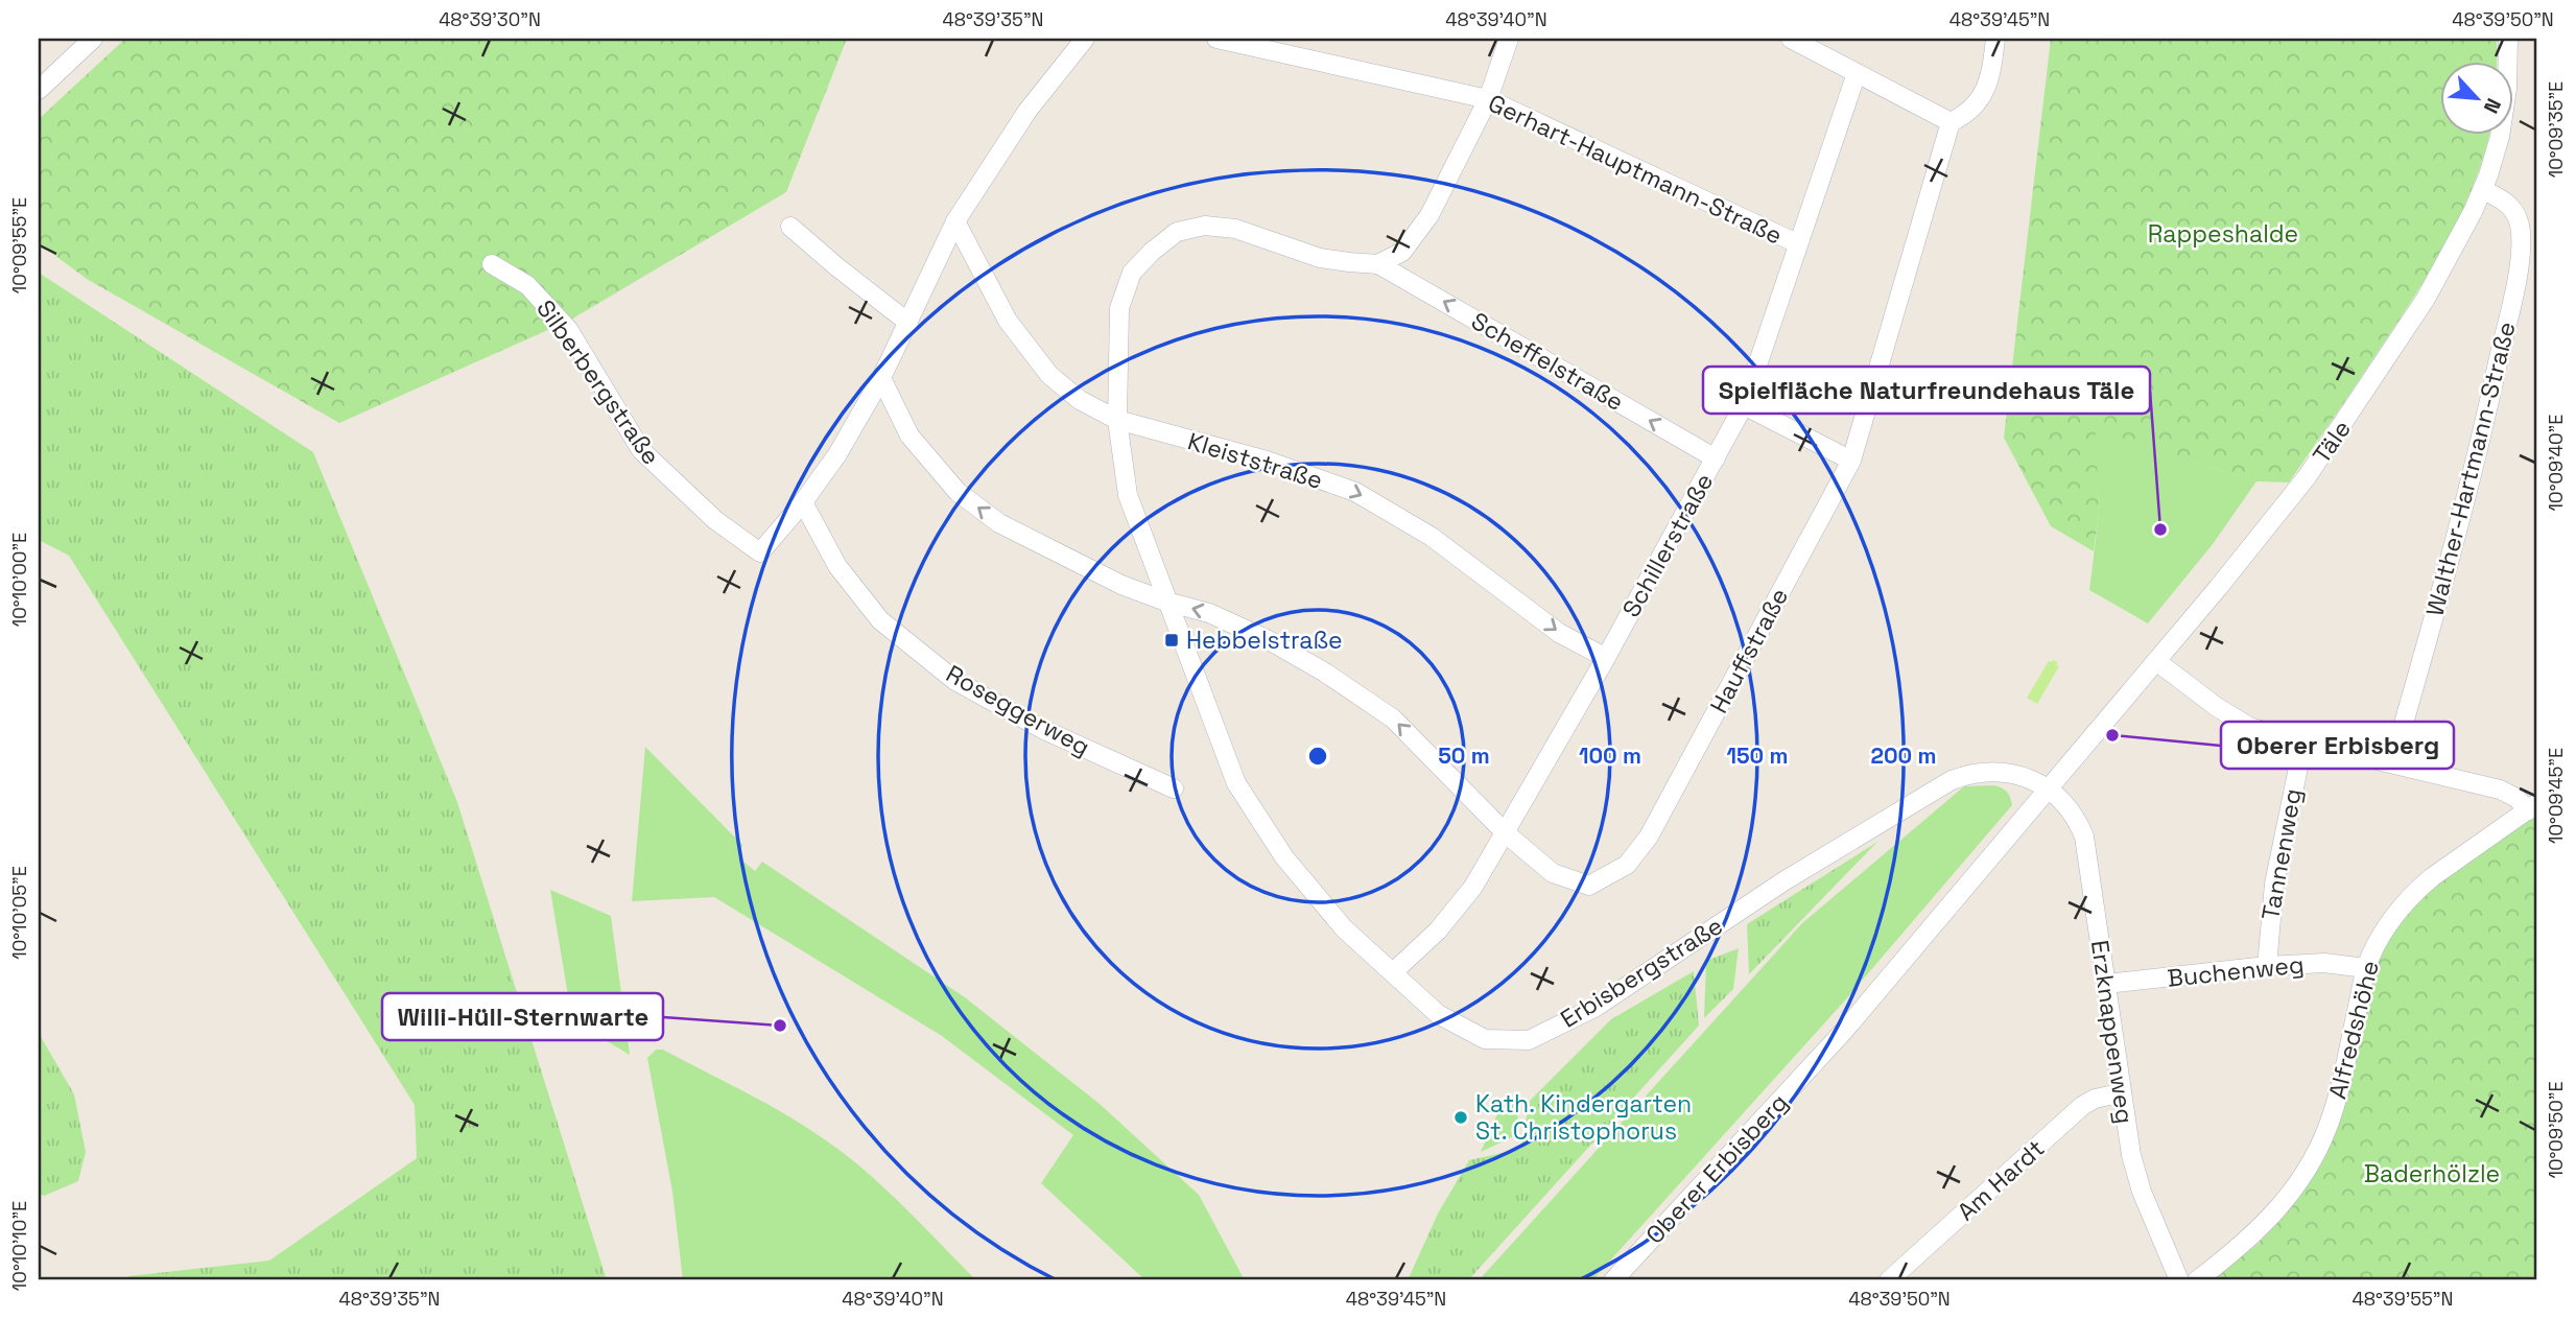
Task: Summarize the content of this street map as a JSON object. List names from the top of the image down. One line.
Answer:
{"streets":{"street":["Gerhart-Hauptmann-Straße","Scheffelstraße","Silberbergstraße","Täle","Kleiststraße","Walther-Hartmann-Straße","Schillerstraße","Hauffstraße","Roseggerweg","Tannenweg","Buchenweg","Erbisbergstraße","Alfredshöhe","Erzknappenweg","Oberer Erbisberg","Am Hardt"]},"crossings":[["Gerhart-Hauptmann-Straße","Schillerstraße"],["Scheffelstraße","Schillerstraße"],["Scheffelstraße","Erbisbergstraße"],["Silberbergstraße","Kleiststraße"],["Silberbergstraße","Roseggerweg"],["Täle","Walther-Hartmann-Straße"],["Täle","Erbisbergstraße"],["Täle","Erzknappenweg"],["Täle","Oberer Erbisberg"],["Kleiststraße","Schillerstraße"],["Kleiststraße","Erbisbergstraße"],["Schillerstraße","Hauffstraße"],["Schillerstraße","Erbisbergstraße"],["Tannenweg","Buchenweg"],["Buchenweg","Alfredshöhe"],["Buchenweg","Erzknappenweg"],["Erbisbergstraße","Erzknappenweg"],["Erbisbergstraße","Oberer Erbisberg"],["Erzknappenweg","Oberer Erbisberg"],["Erzknappenweg","Am Hardt"]],"one_way":["Scheffelstraße","Kleiststraße"],"parks":["Rappeshalde","Baderhölzle"],"places":{"other":["Spielfläche Naturfreundehaus Täle","Oberer Erbisberg","Willi-Hüll-Sternwarte","Kath. Kindergarten St. Christophorus"],"transit":["Hebbelstraße"]},"north":"bottom right","coordinates":["48°39'30\"N","48°39'35\"N","48°39'40\"N","48°39'45\"N","48°39'50\"N","10°09'35\"E","10°09'55\"E","10°09'40\"E","10°10'00\"E","10°09'45\"E","10°10'05\"E","10°09'50\"E","10°10'10\"E","48°39'55\"N"],"rings":["50 m","100 m","150 m","200 m"]}
